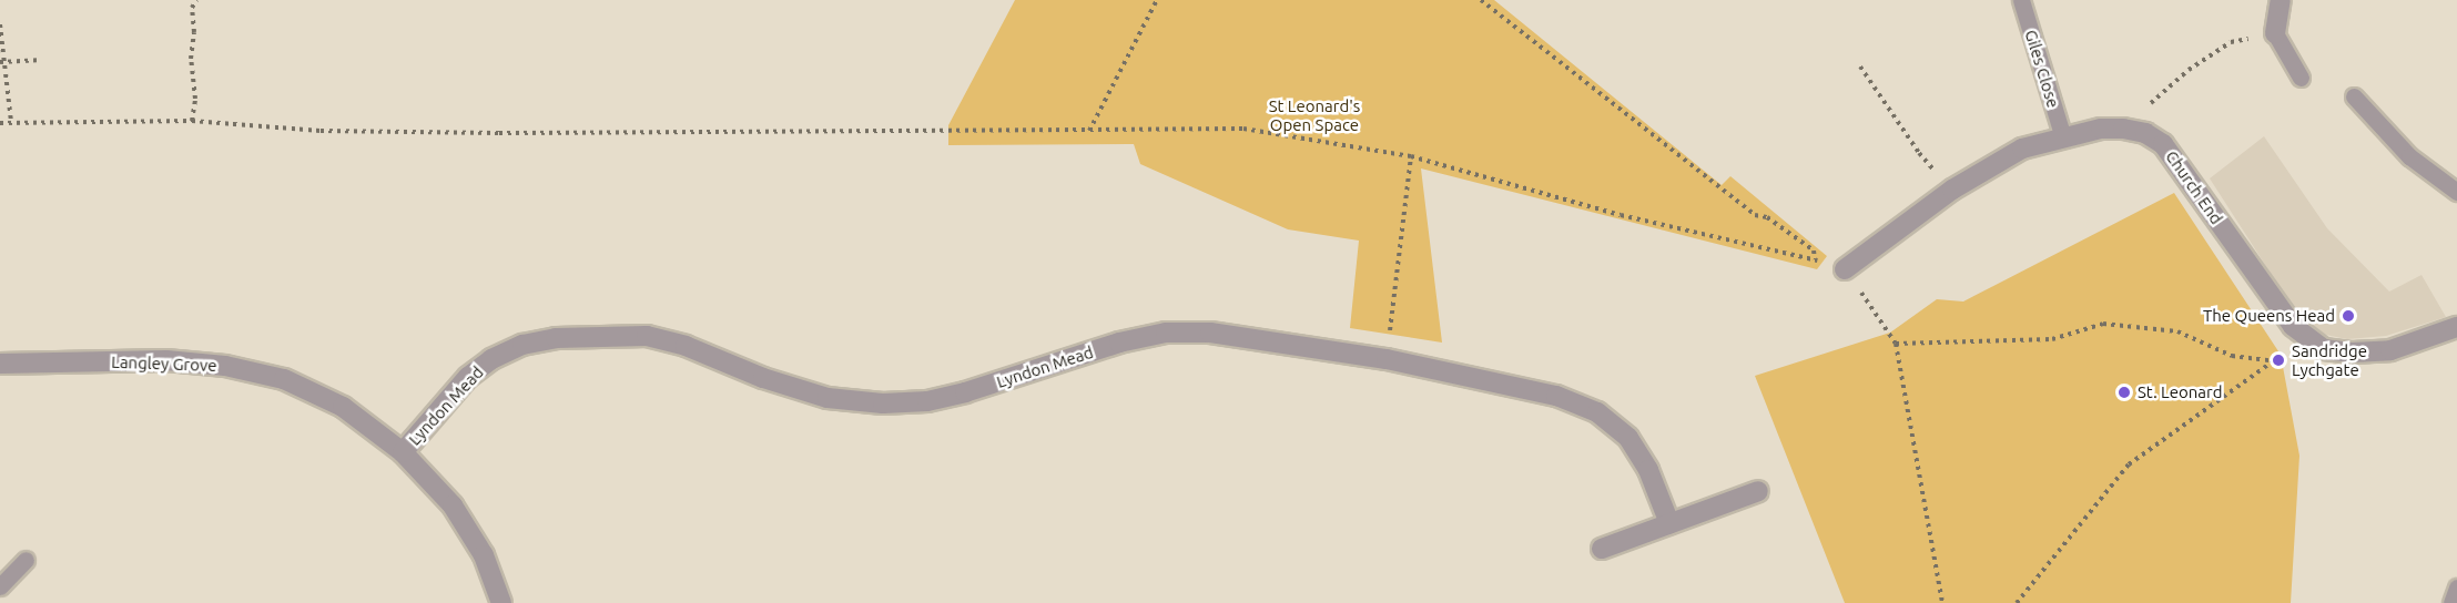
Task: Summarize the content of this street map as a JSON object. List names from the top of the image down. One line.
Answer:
{"streets":{"street":["Church End","Langley Grove","Lyndon Mead"],"lane":["Giles Close"]},"crossings":[["Giles Close","Church End"],["Langley Grove","Lyndon Mead"]],"parks":["St Leonard's Open Space"],"places":["The Queens Head","Sandridge Lychgate","St. Leonard"]}
